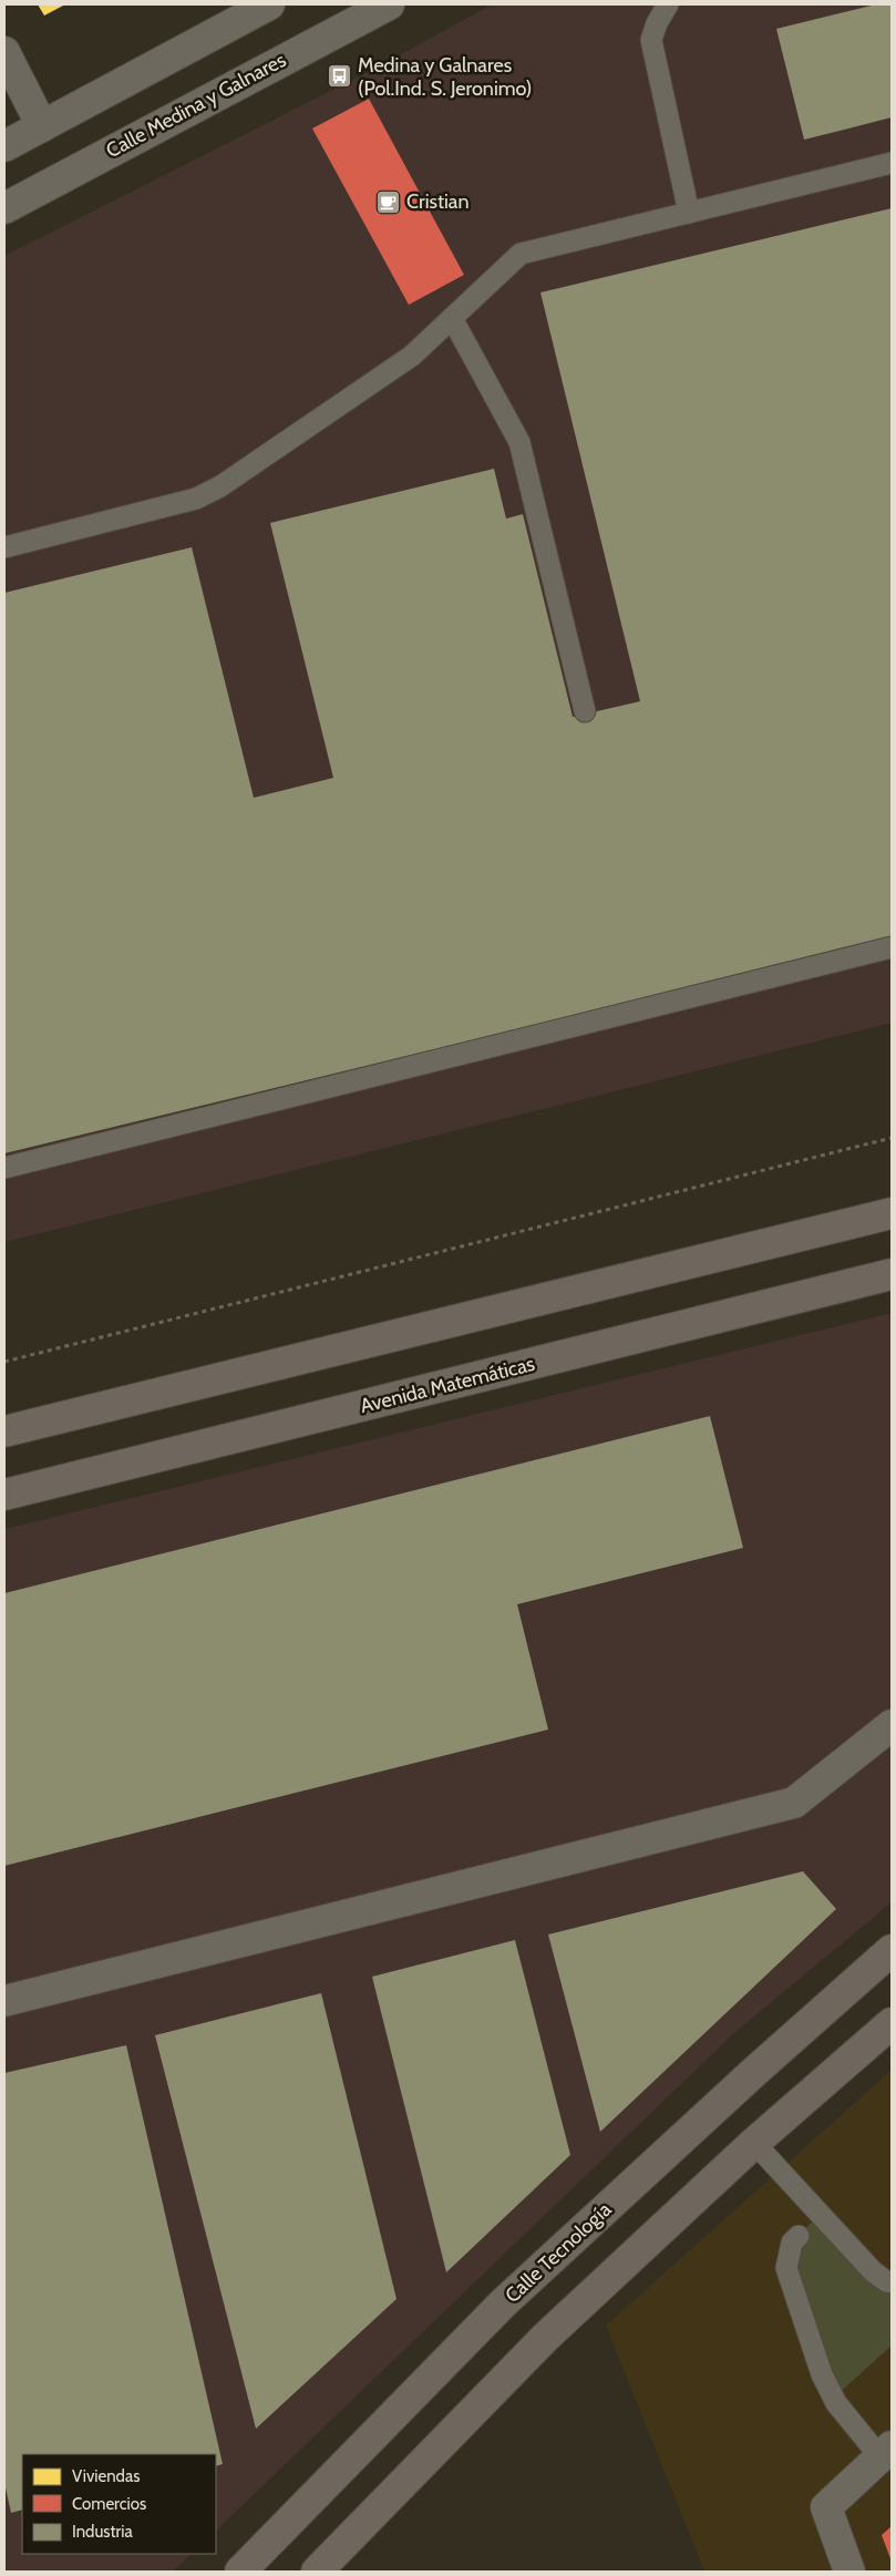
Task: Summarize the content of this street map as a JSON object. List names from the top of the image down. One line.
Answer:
{"streets":{"main road":["Avenida Matemáticas","Calle Tecnología"],"street":["Calle Medina y Galnares"]},"places":{"bus stop":["Medina y Galnares (Pol.Ind. S. Jeronimo)"],"cafe":["Cristian"]},"legend":["Viviendas","Comercios","Industria"]}
